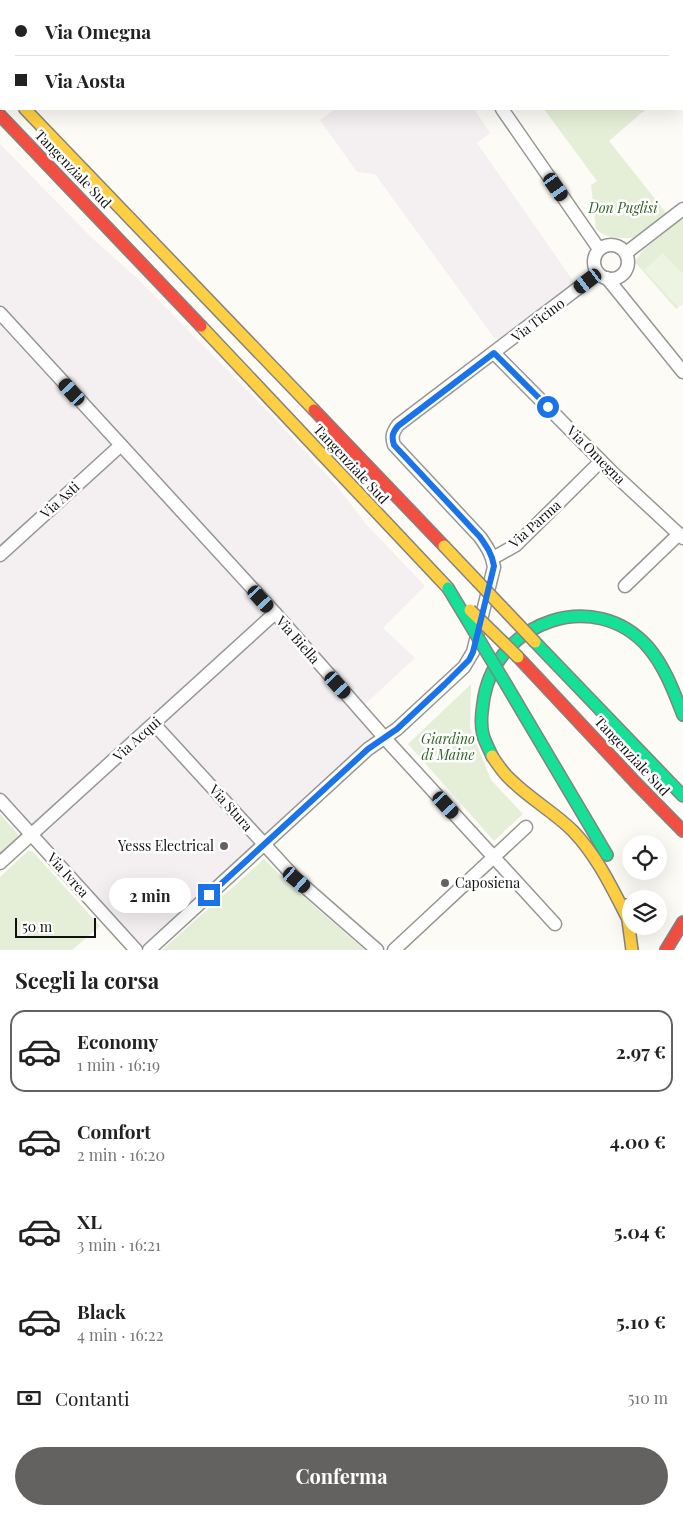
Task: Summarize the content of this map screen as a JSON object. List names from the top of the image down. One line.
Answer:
{"streets":{"main road":["Tangenziale Sud"],"street":["Via Ticino","Via Omegna","Via Asti","Via Parma","Via Biella","Via Acqui","Via Stura","Via Ivrea"]},"crossings":[["Via Ticino","Via Omegna"],["Via Ticino","Via Parma"],["Via Omegna","Via Parma"],["Via Asti","Via Biella"],["Via Biella","Via Acqui"],["Via Acqui","Via Stura"],["Via Acqui","Via Ivrea"]],"parks":["Don Puglisi","Giardino di Maine"],"places":["Yesss Electrical","Caposiena"],"scale_bar":"50 m","page":{"banner":["Via Omegna","Via Aosta"],"bubble":"2 min","scale":"50 m","heading":"Scegli la corsa","list":[{"name":"Economy","note":"1 min · 16:19","value":"2.97 €"},{"name":"Comfort","note":"2 min · 16:20","value":"4.00 €"},{"name":"XL","note":"3 min · 16:21","value":"5.04 €"},{"name":"Black","note":"4 min · 16:22","value":"5.10 €"}],"pay":["Contanti","510 m"],"buttons":"Conferma"}}
